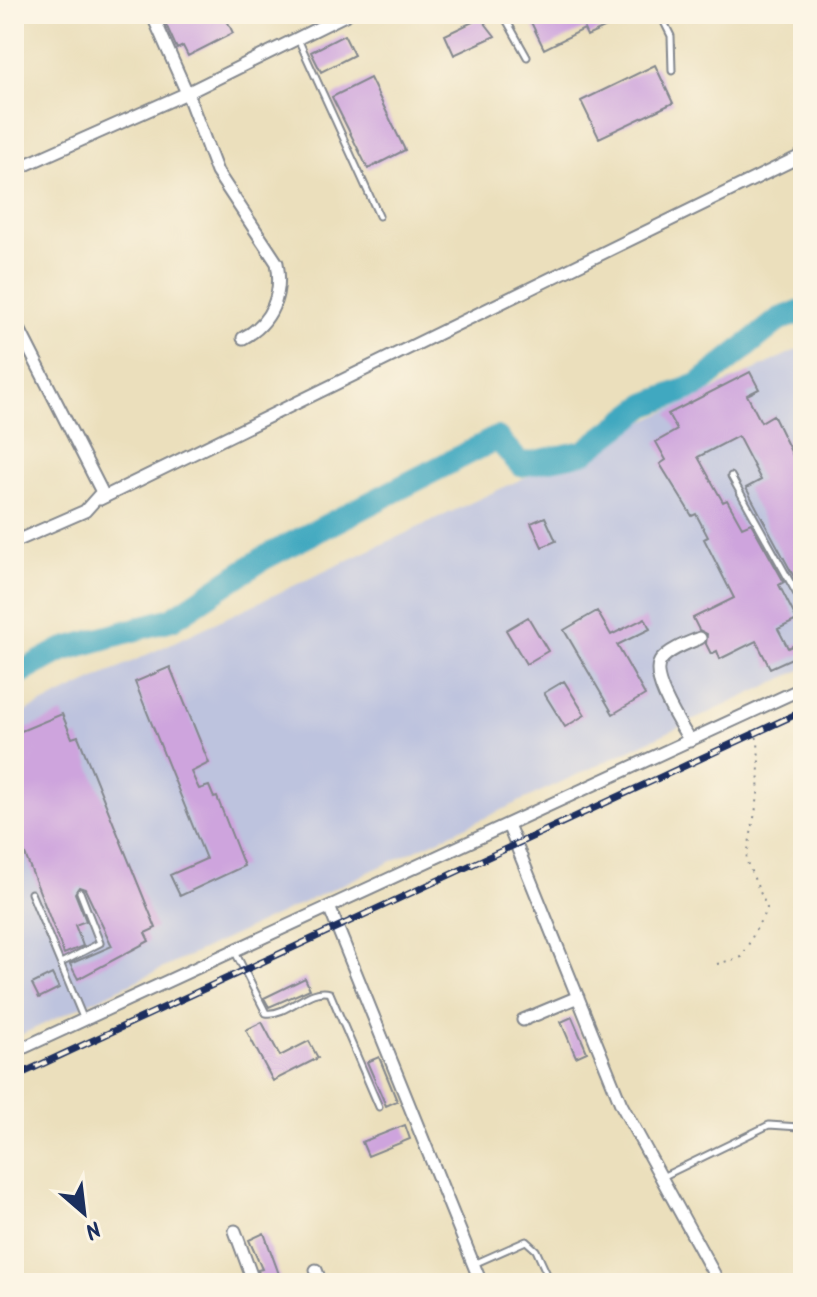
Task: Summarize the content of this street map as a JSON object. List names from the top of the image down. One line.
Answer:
{"north":"bottom right"}
